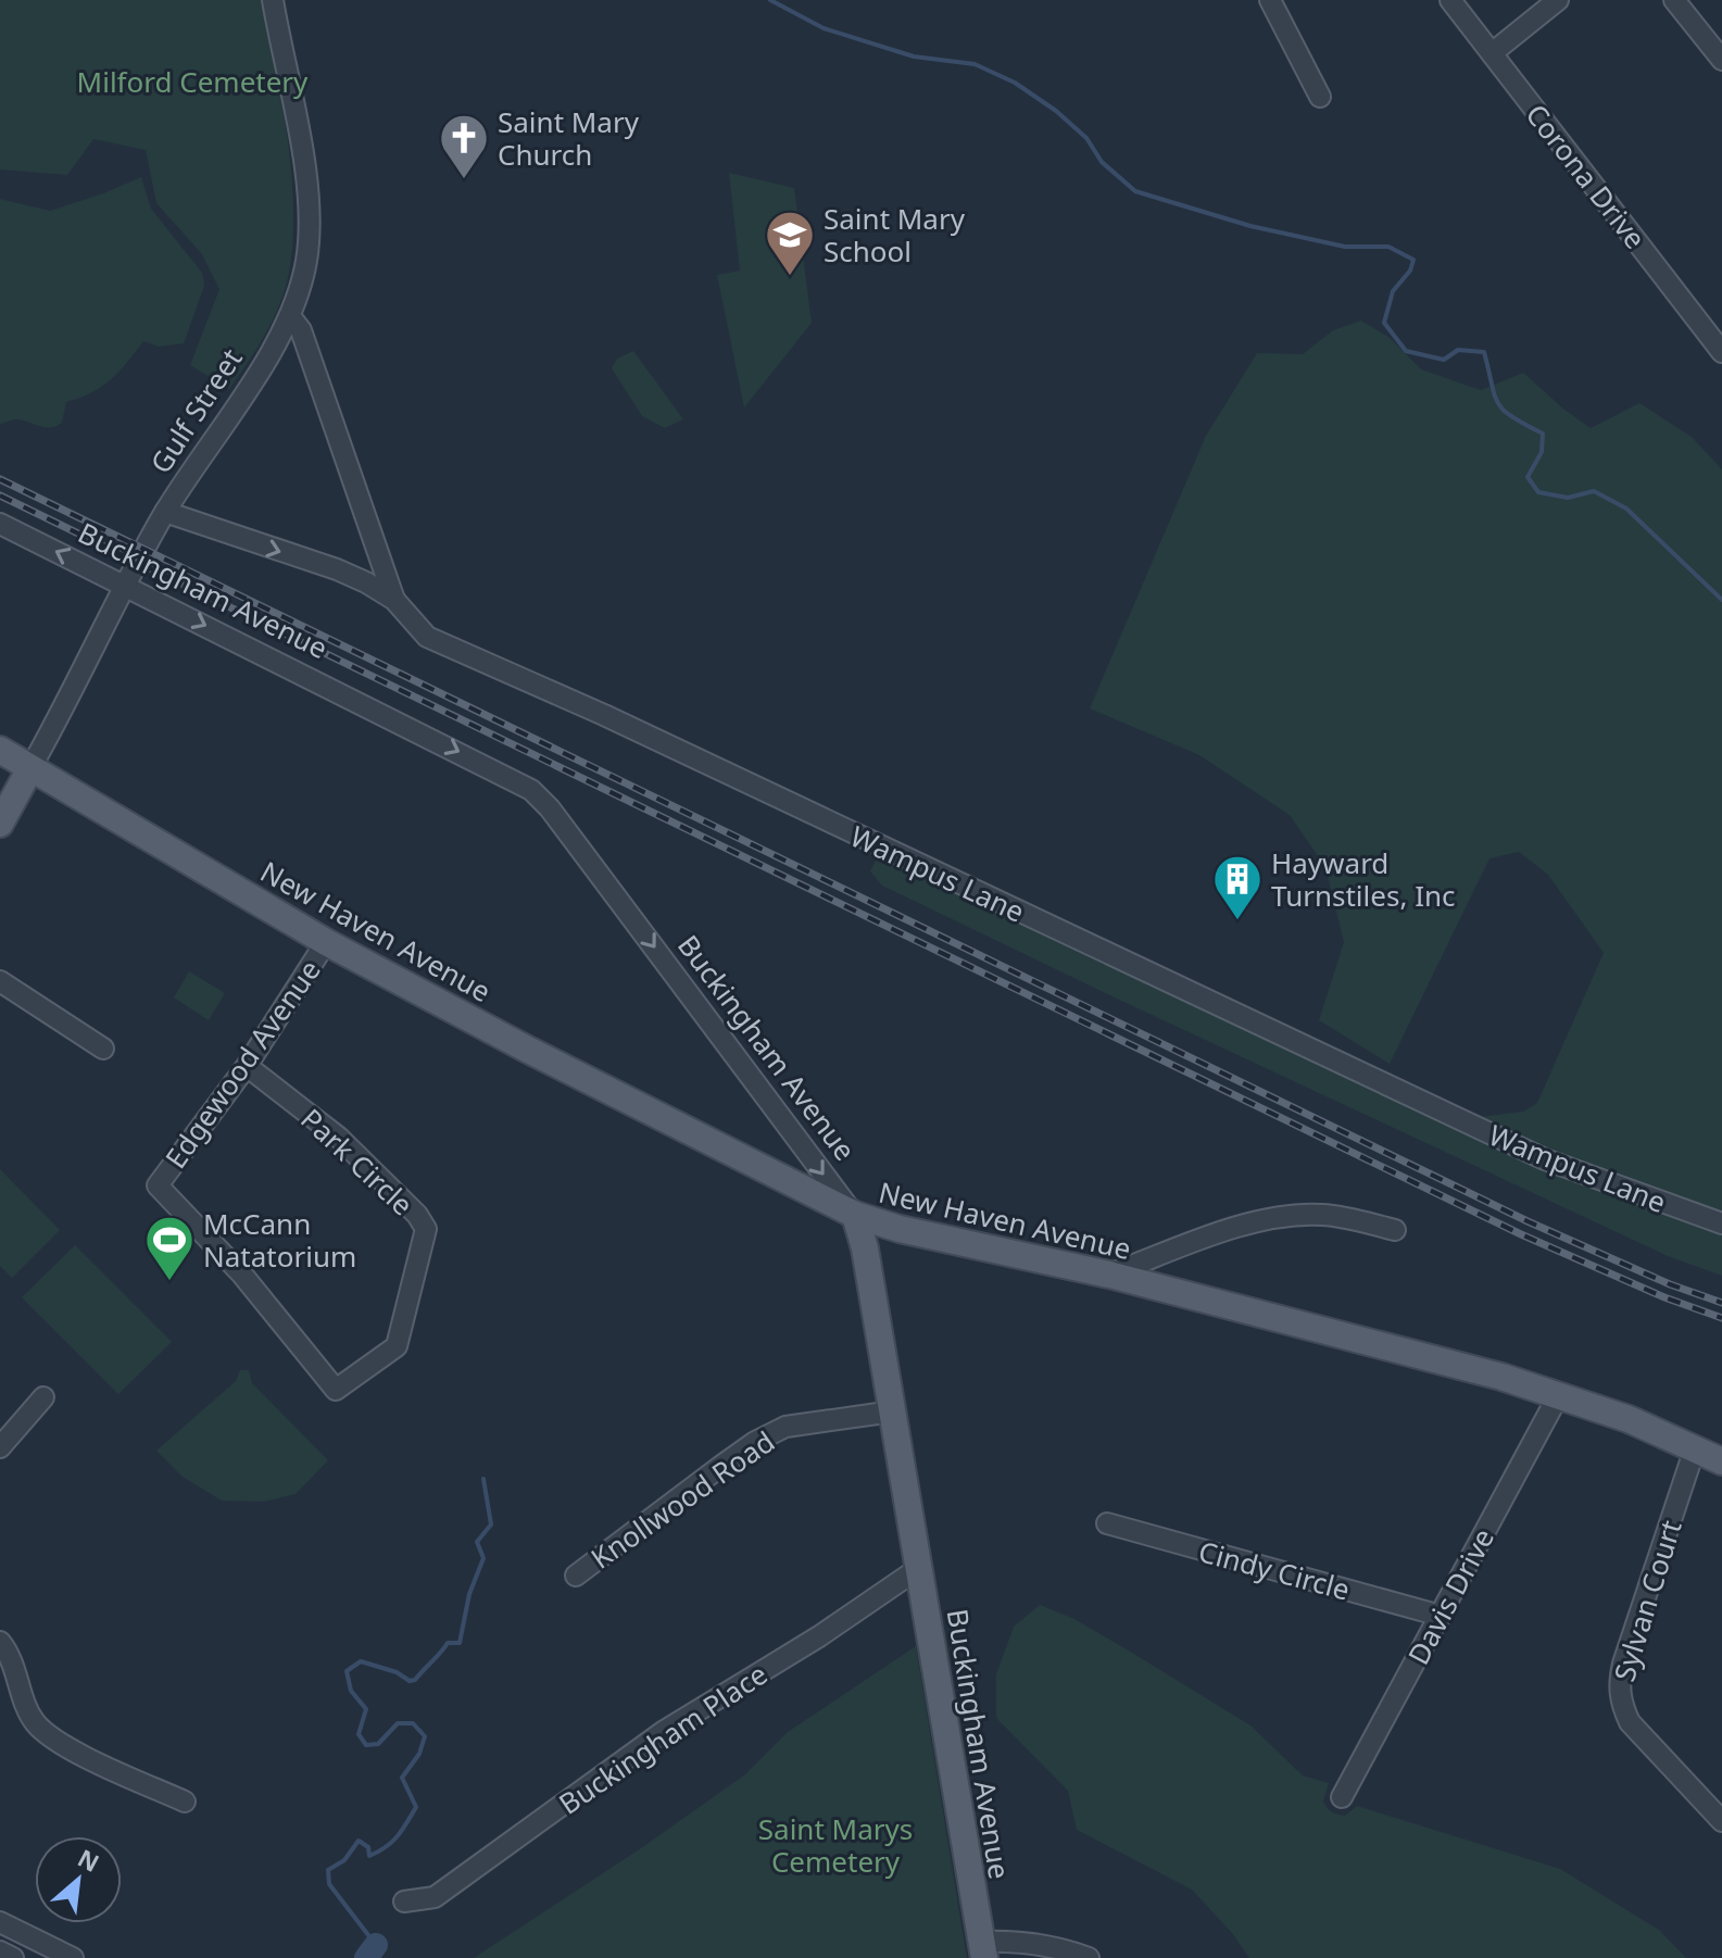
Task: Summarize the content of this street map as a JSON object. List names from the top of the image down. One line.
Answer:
{"streets":{"main road":["Gulf Street","Buckingham Avenue","New Haven Avenue"],"street":["Corona Drive","Wampus Lane","Edgewood Avenue","Park Circle","Knollwood Road","Cindy Circle","Davis Drive","Sylvan Court","Buckingham Place"]},"crossings":[["Gulf Street","Buckingham Avenue"],["Gulf Street","Wampus Lane"],["Gulf Street","New Haven Avenue"],["Buckingham Avenue","New Haven Avenue"],["Buckingham Avenue","Knollwood Road"],["Buckingham Avenue","Buckingham Place"],["New Haven Avenue","Edgewood Avenue"],["New Haven Avenue","Davis Drive"],["New Haven Avenue","Sylvan Court"],["Edgewood Avenue","Park Circle"],["Cindy Circle","Davis Drive"]],"parks":["Milford Cemetery","Saint Marys Cemetery"],"places":{"church":["Saint Mary Church"],"school or university":["Saint Mary School"],"building":["Hayward Turnstiles, Inc"],"sports":["McCann Natatorium"]},"north":"top right"}
